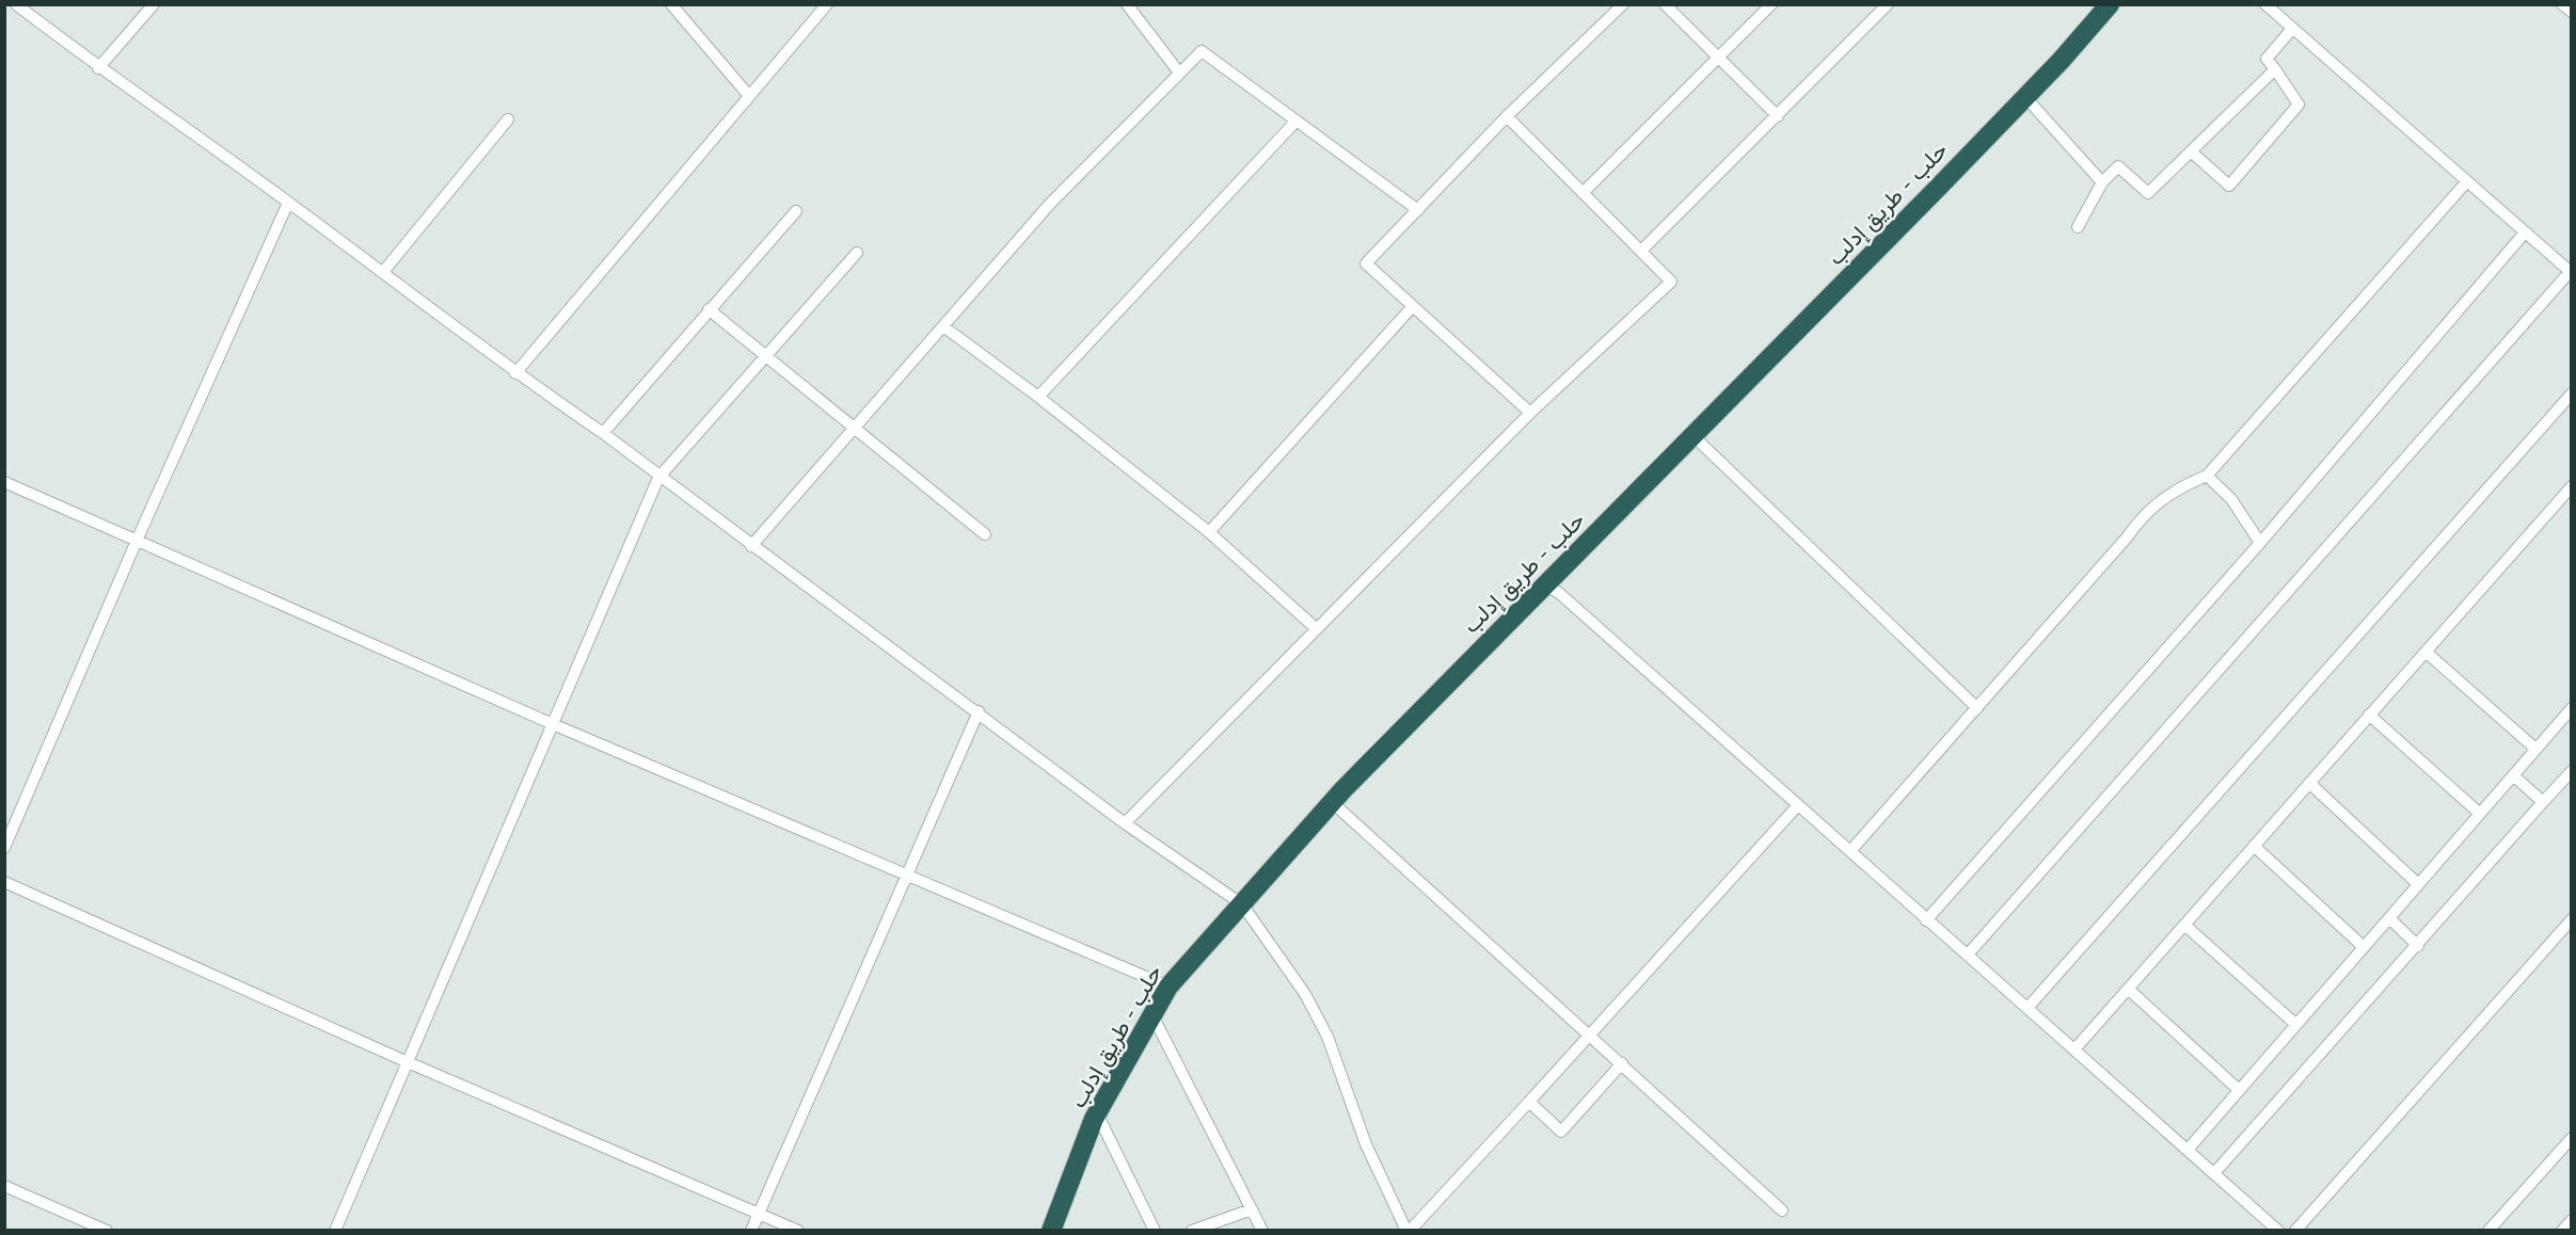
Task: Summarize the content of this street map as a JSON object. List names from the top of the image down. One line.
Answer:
{"streets":{"highway":["حلب - طريق إدلب"]}}
